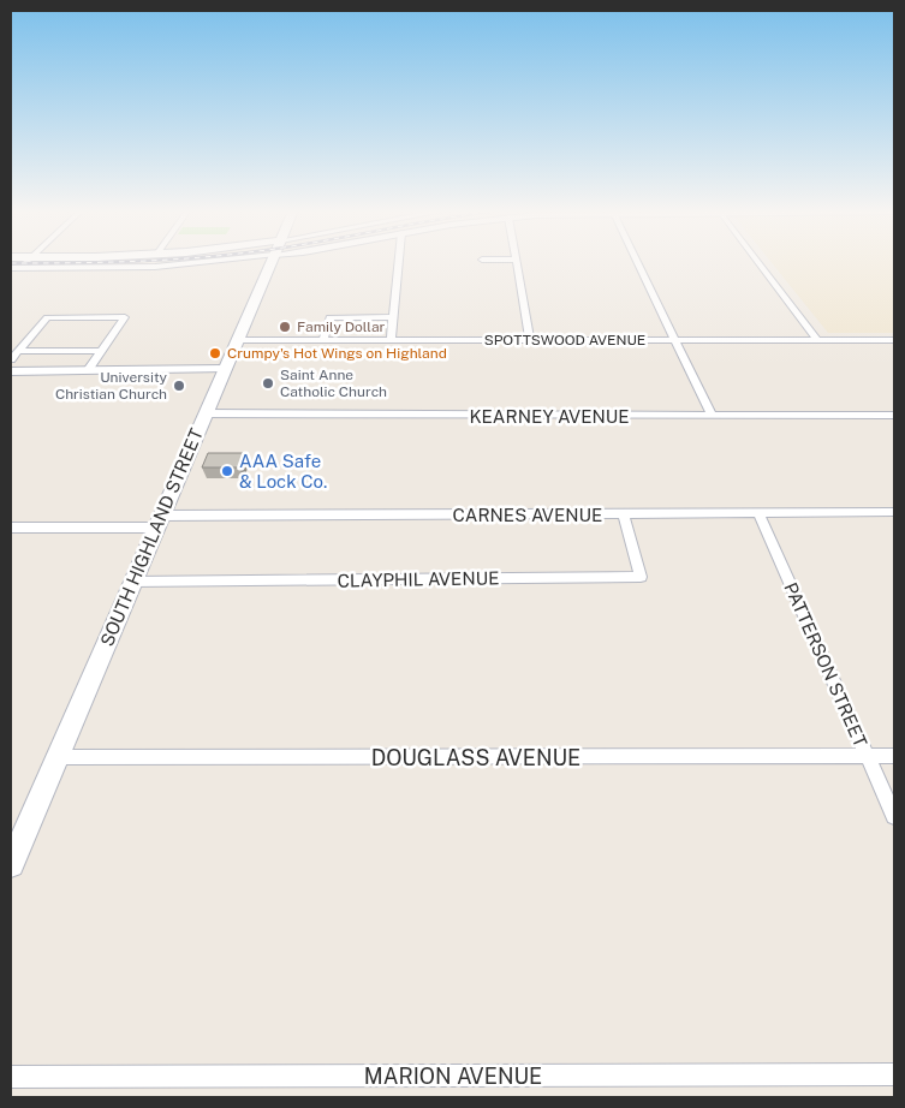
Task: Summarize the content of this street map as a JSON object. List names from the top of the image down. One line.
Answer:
{"streets":{"main road":["SOUTH HIGHLAND STREET"],"street":["SPOTTSWOOD AVENUE","KEARNEY AVENUE","CARNES AVENUE","CLAYPHIL AVENUE","PATTERSON STREET","DOUGLASS AVENUE","MARION AVENUE"]},"crossings":[["SPOTTSWOOD AVENUE","SOUTH HIGHLAND STREET"],["KEARNEY AVENUE","SOUTH HIGHLAND STREET"],["CARNES AVENUE","SOUTH HIGHLAND STREET"],["CARNES AVENUE","CLAYPHIL AVENUE"],["CARNES AVENUE","PATTERSON STREET"],["SOUTH HIGHLAND STREET","CLAYPHIL AVENUE"],["SOUTH HIGHLAND STREET","DOUGLASS AVENUE"],["PATTERSON STREET","DOUGLASS AVENUE"]],"places":["Family Dollar","Crumpy's Hot Wings on Highland","Saint Anne Catholic Church","University Christian Church","AAA Safe & Lock Co."]}
